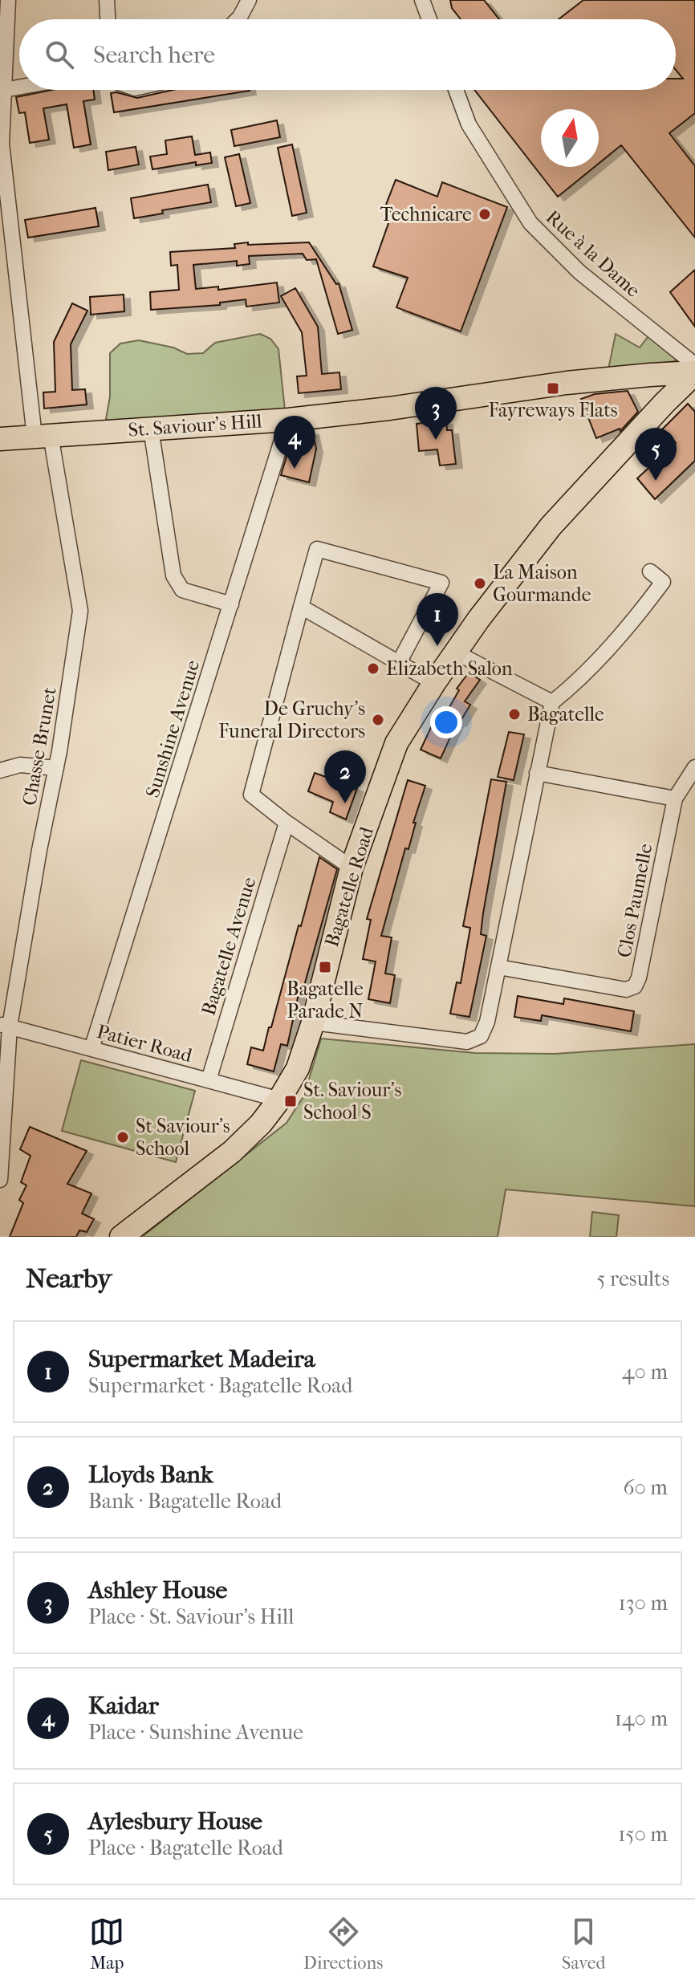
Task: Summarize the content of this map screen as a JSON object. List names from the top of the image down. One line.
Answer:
{"streets":{"main road":["St. Saviour's Hill","Bagatelle Road"],"street":["Rue à la Dame","Sunshine Avenue","Chasse Brunet","Clos Paumelle","Bagatelle Avenue","Patier Road"]},"crossings":[["Rue à la Dame","St. Saviour's Hill"],["Rue à la Dame","Bagatelle Road"],["St. Saviour's Hill","Sunshine Avenue"],["St. Saviour's Hill","Chasse Brunet"],["St. Saviour's Hill","Bagatelle Road"],["Sunshine Avenue","Patier Road"],["Chasse Brunet","Patier Road"],["Bagatelle Road","Patier Road"],["Bagatelle Avenue","Patier Road"]],"places":{"other":["Technicare","La Maison Gourmande","Elizabeth Salon","Bagatelle","De Gruchy's Funeral Directors","St Saviour's School"],"transit":["Fayreways Flats","Bagatelle Parade N","St. Saviour's School S"]},"north":"top","page":{"search":"Search here","pins":["3","4","5","1","2"],"heading":["Nearby","5 results"],"list":[{"mark":"1","name":"Supermarket Madeira","note":"Supermarket · Bagatelle Road","value":"40 m"},{"mark":"2","name":"Lloyds Bank","note":"Bank · Bagatelle Road","value":"60 m"},{"mark":"3","name":"Ashley House","note":"Place · St. Saviour's Hill","value":"130 m"},{"mark":"4","name":"Kaidar","note":"Place · Sunshine Avenue","value":"140 m"},{"mark":"5","name":"Aylesbury House","note":"Place · Bagatelle Road","value":"150 m"}],"nav":["Map","Directions","Saved"]}}
